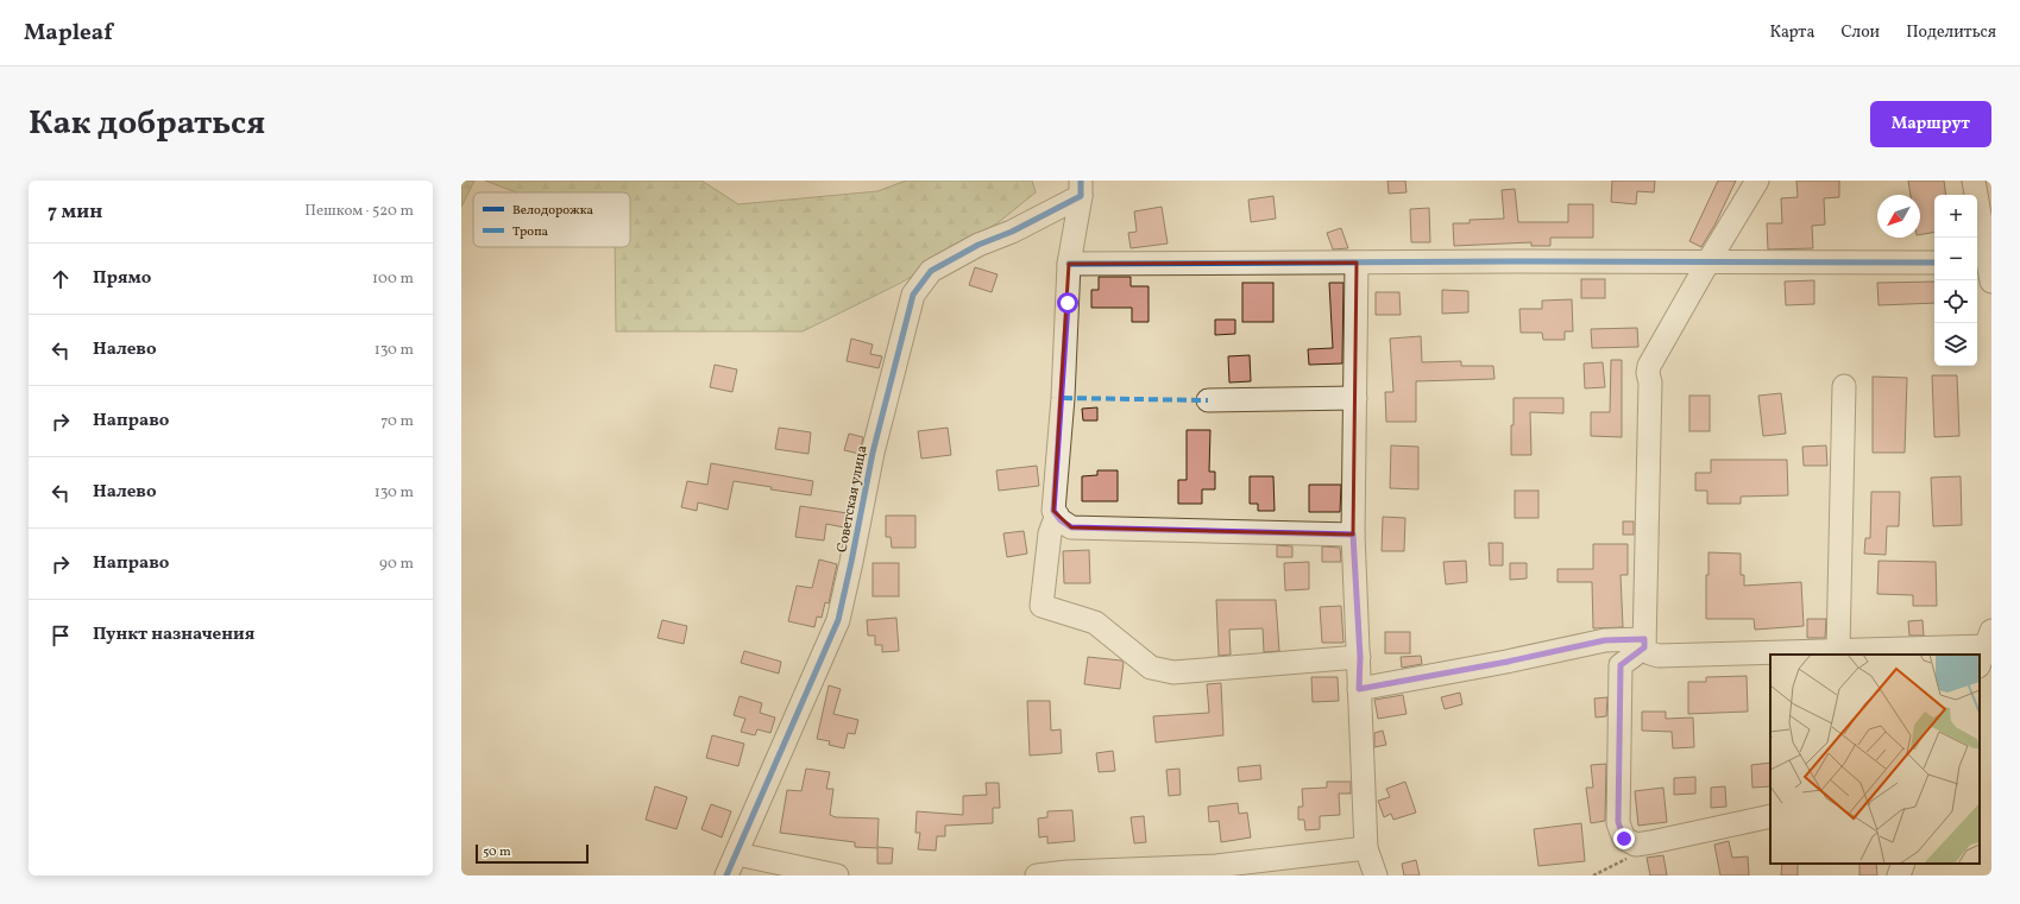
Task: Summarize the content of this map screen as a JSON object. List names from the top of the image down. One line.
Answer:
{"streets":{"street":["Советская улица"]},"legend":["Велодорожка","Тропа"],"scale_bar":"50 m","north":"bottom left","page":{"header":"Mapleaf","nav":["Карта","Слои","Поделиться"],"title":"Как добраться","buttons":"Маршрут","heading":["7 мин","Пешком · 520 m"],"map_buttons":["+","−"],"list":[["Прямо","100 m"],["Налево","130 m"],["Направо","70 m"],["Налево","130 m"],["Направо","90 m"],"Пункт назначения"],"scale":"50 m"}}
